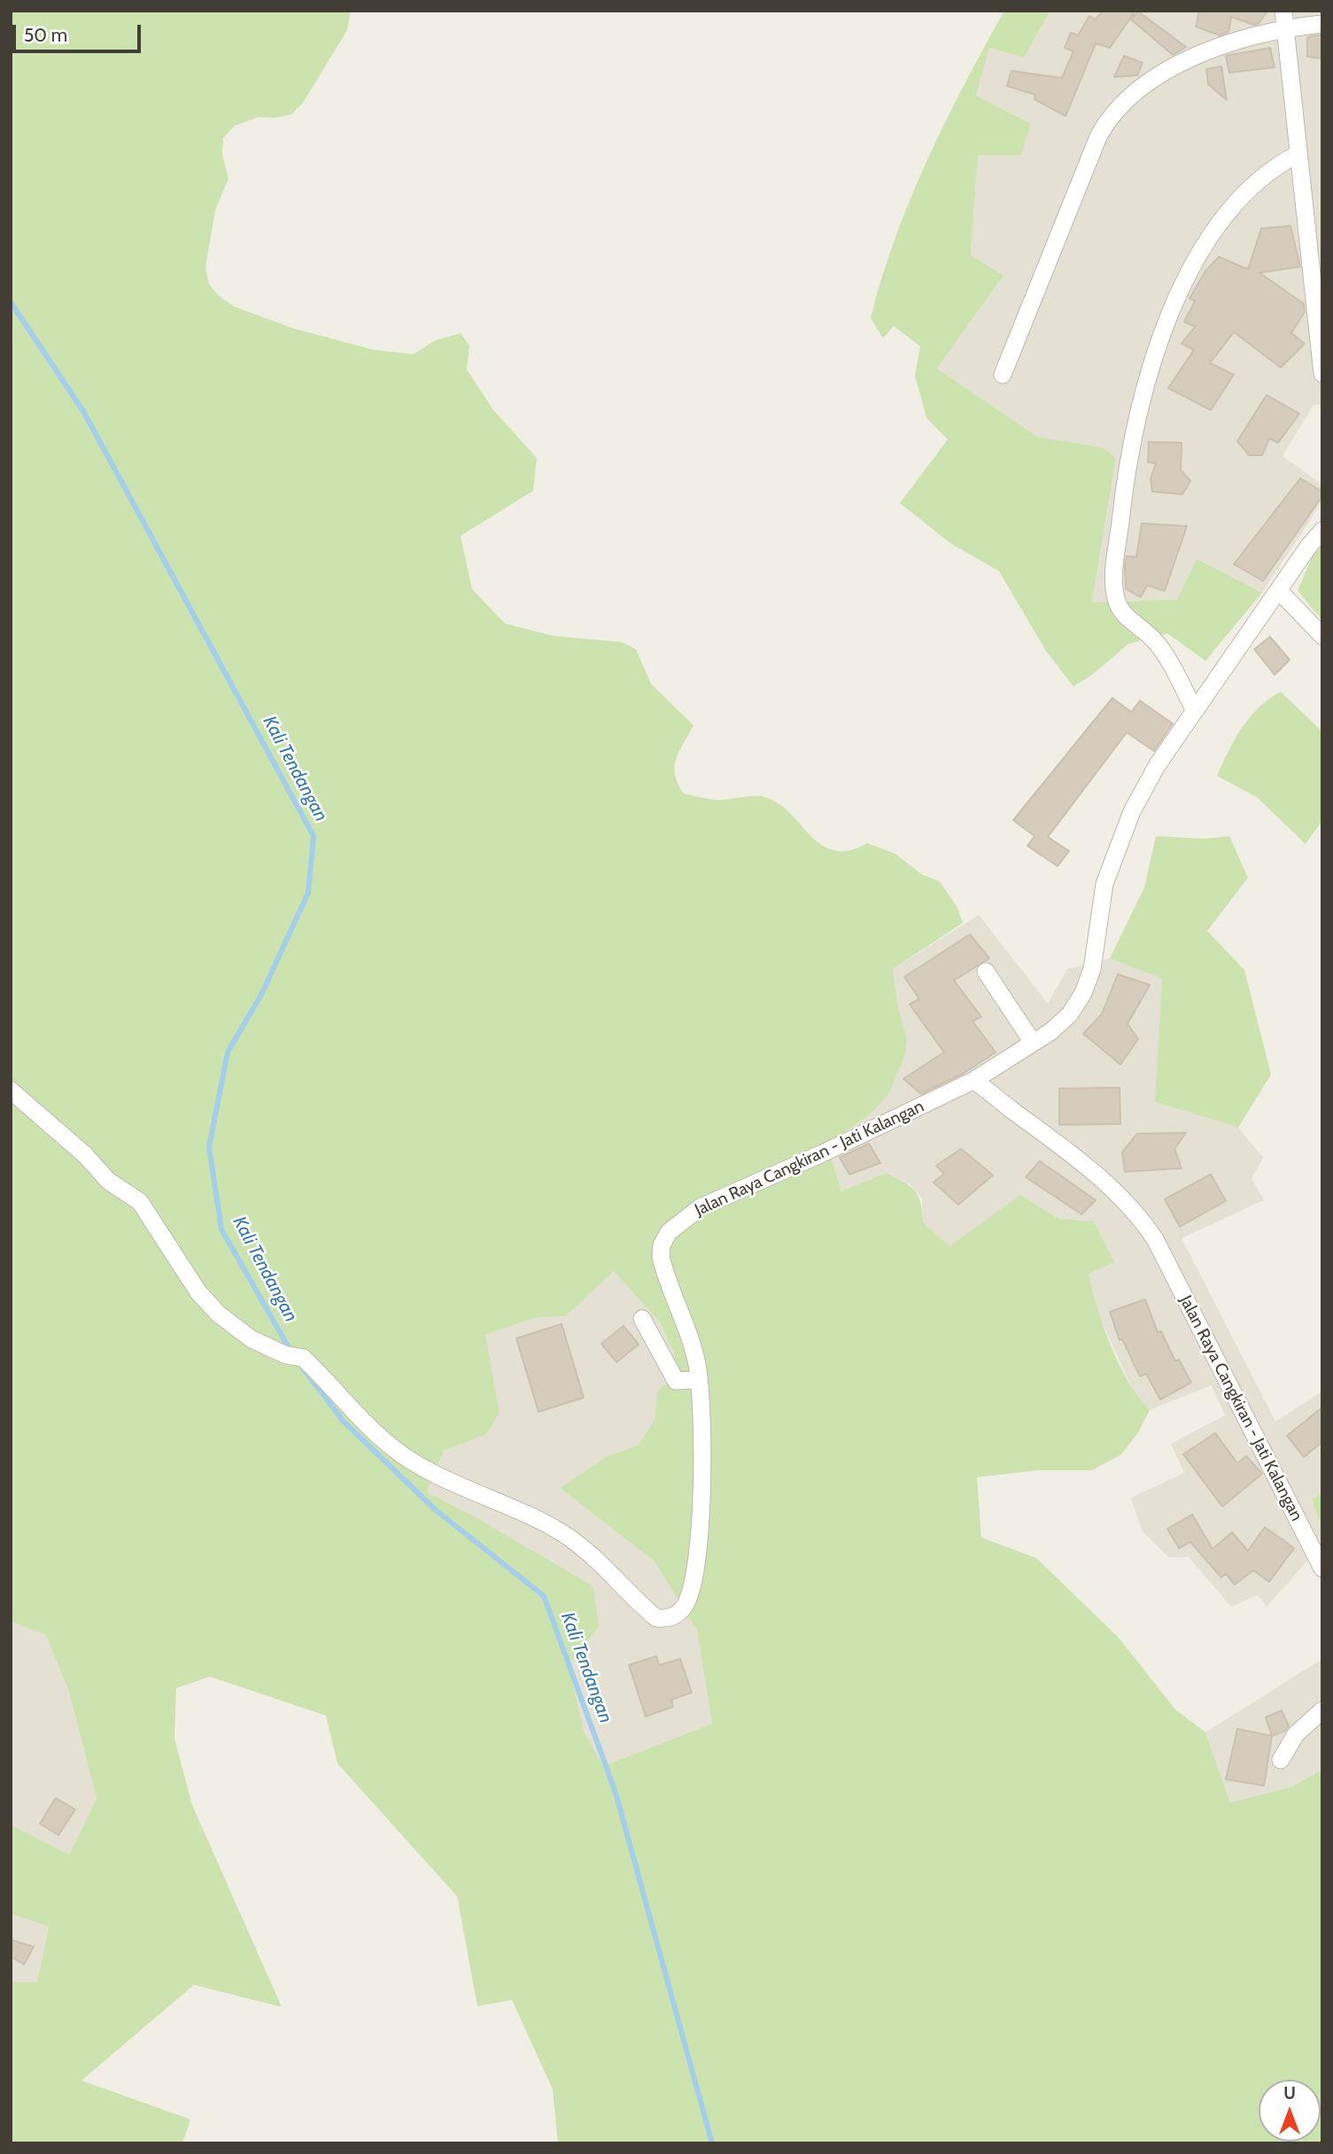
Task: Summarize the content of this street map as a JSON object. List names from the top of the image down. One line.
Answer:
{"streets":{"street":["Jalan Raya Cangkiran - Jati Kalangan"]},"water":["Kali Tendangan"],"scale_bar":"50 m","north":"top"}
